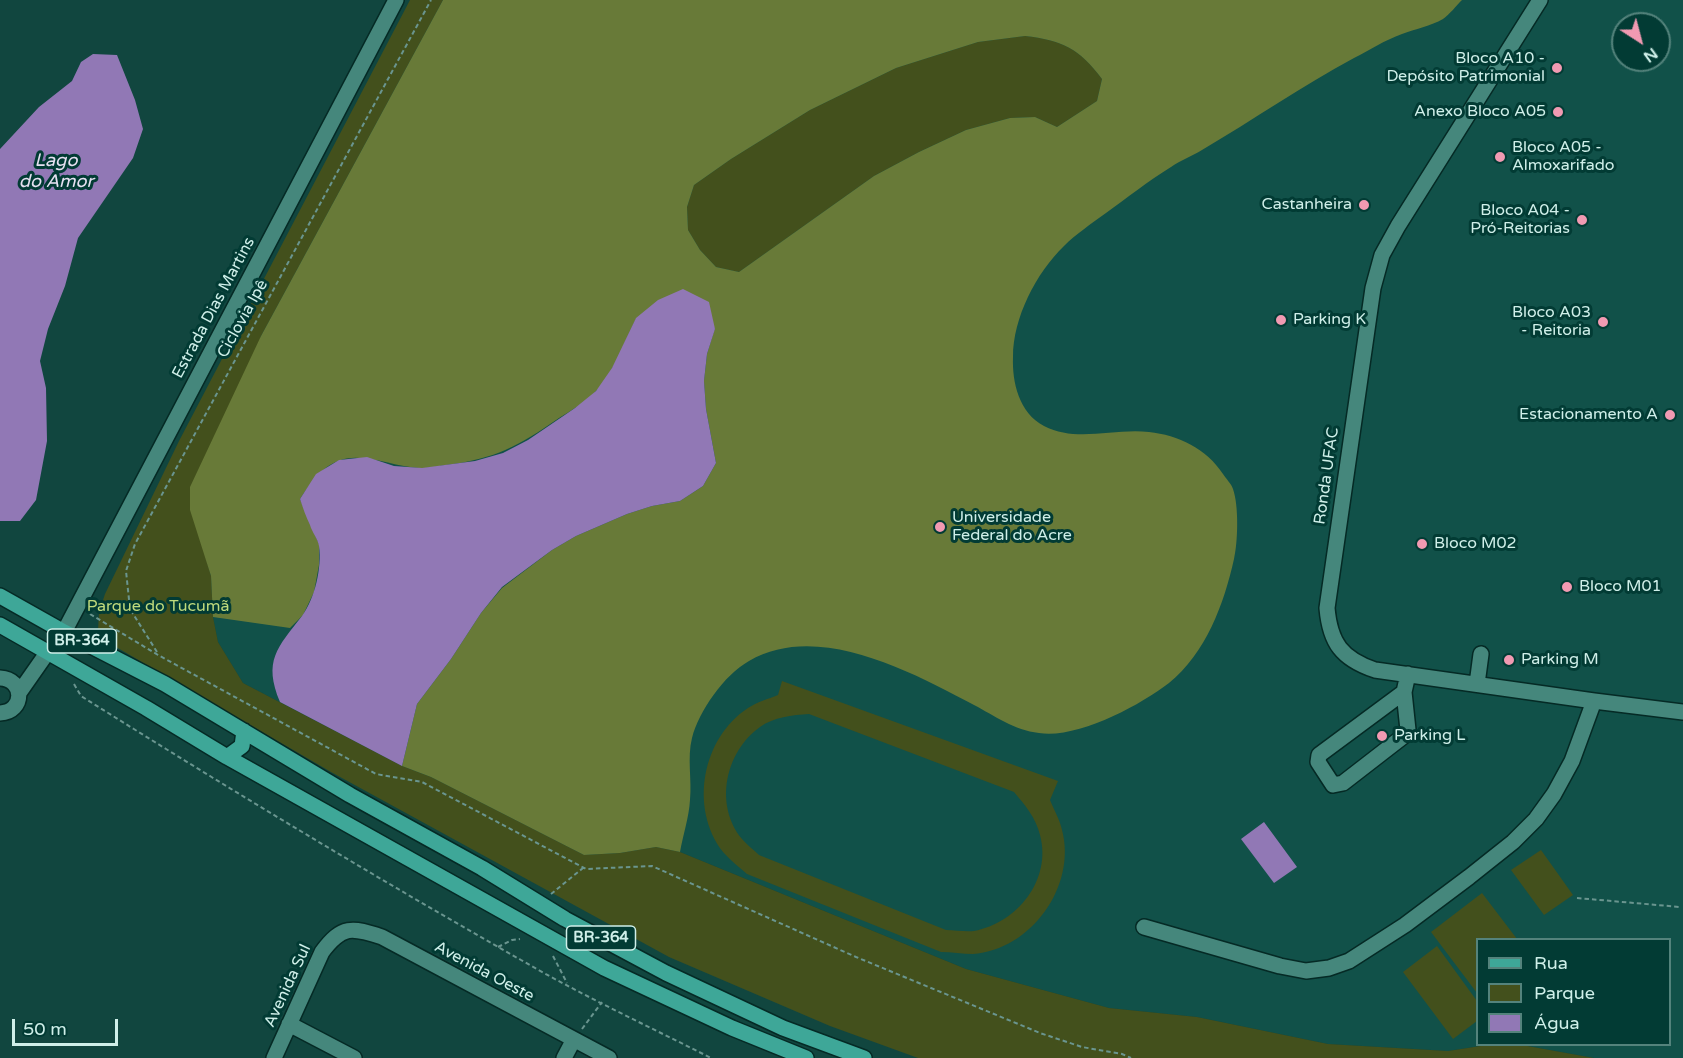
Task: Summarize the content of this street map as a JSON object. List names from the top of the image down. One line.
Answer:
{"streets":{"main road":["BR-364"],"street":["Estrada Dias Martins","Ronda UFAC","Avenida Oeste","Avenida Sul"],"path":["Ciclovia Ipê"]},"crossings":[["Estrada Dias Martins","BR-364"],["Avenida Oeste","Avenida Sul"]],"water":["Lago do Amor"],"parks":["Parque do Tucumã"],"places":["Bloco A10 - Depósito Patrimonial","Anexo Bloco A05","Bloco A05 - Almoxarifado","Castanheira","Bloco A04 - Pró-Reitorias","Parking K","Bloco A03 - Reitoria","Estacionamento A","Universidade Federal do Acre","Bloco M02","Bloco M01","Parking M","Parking L"],"legend":["Rua","Parque","Água"],"scale_bar":"50 m","north":"bottom right"}
